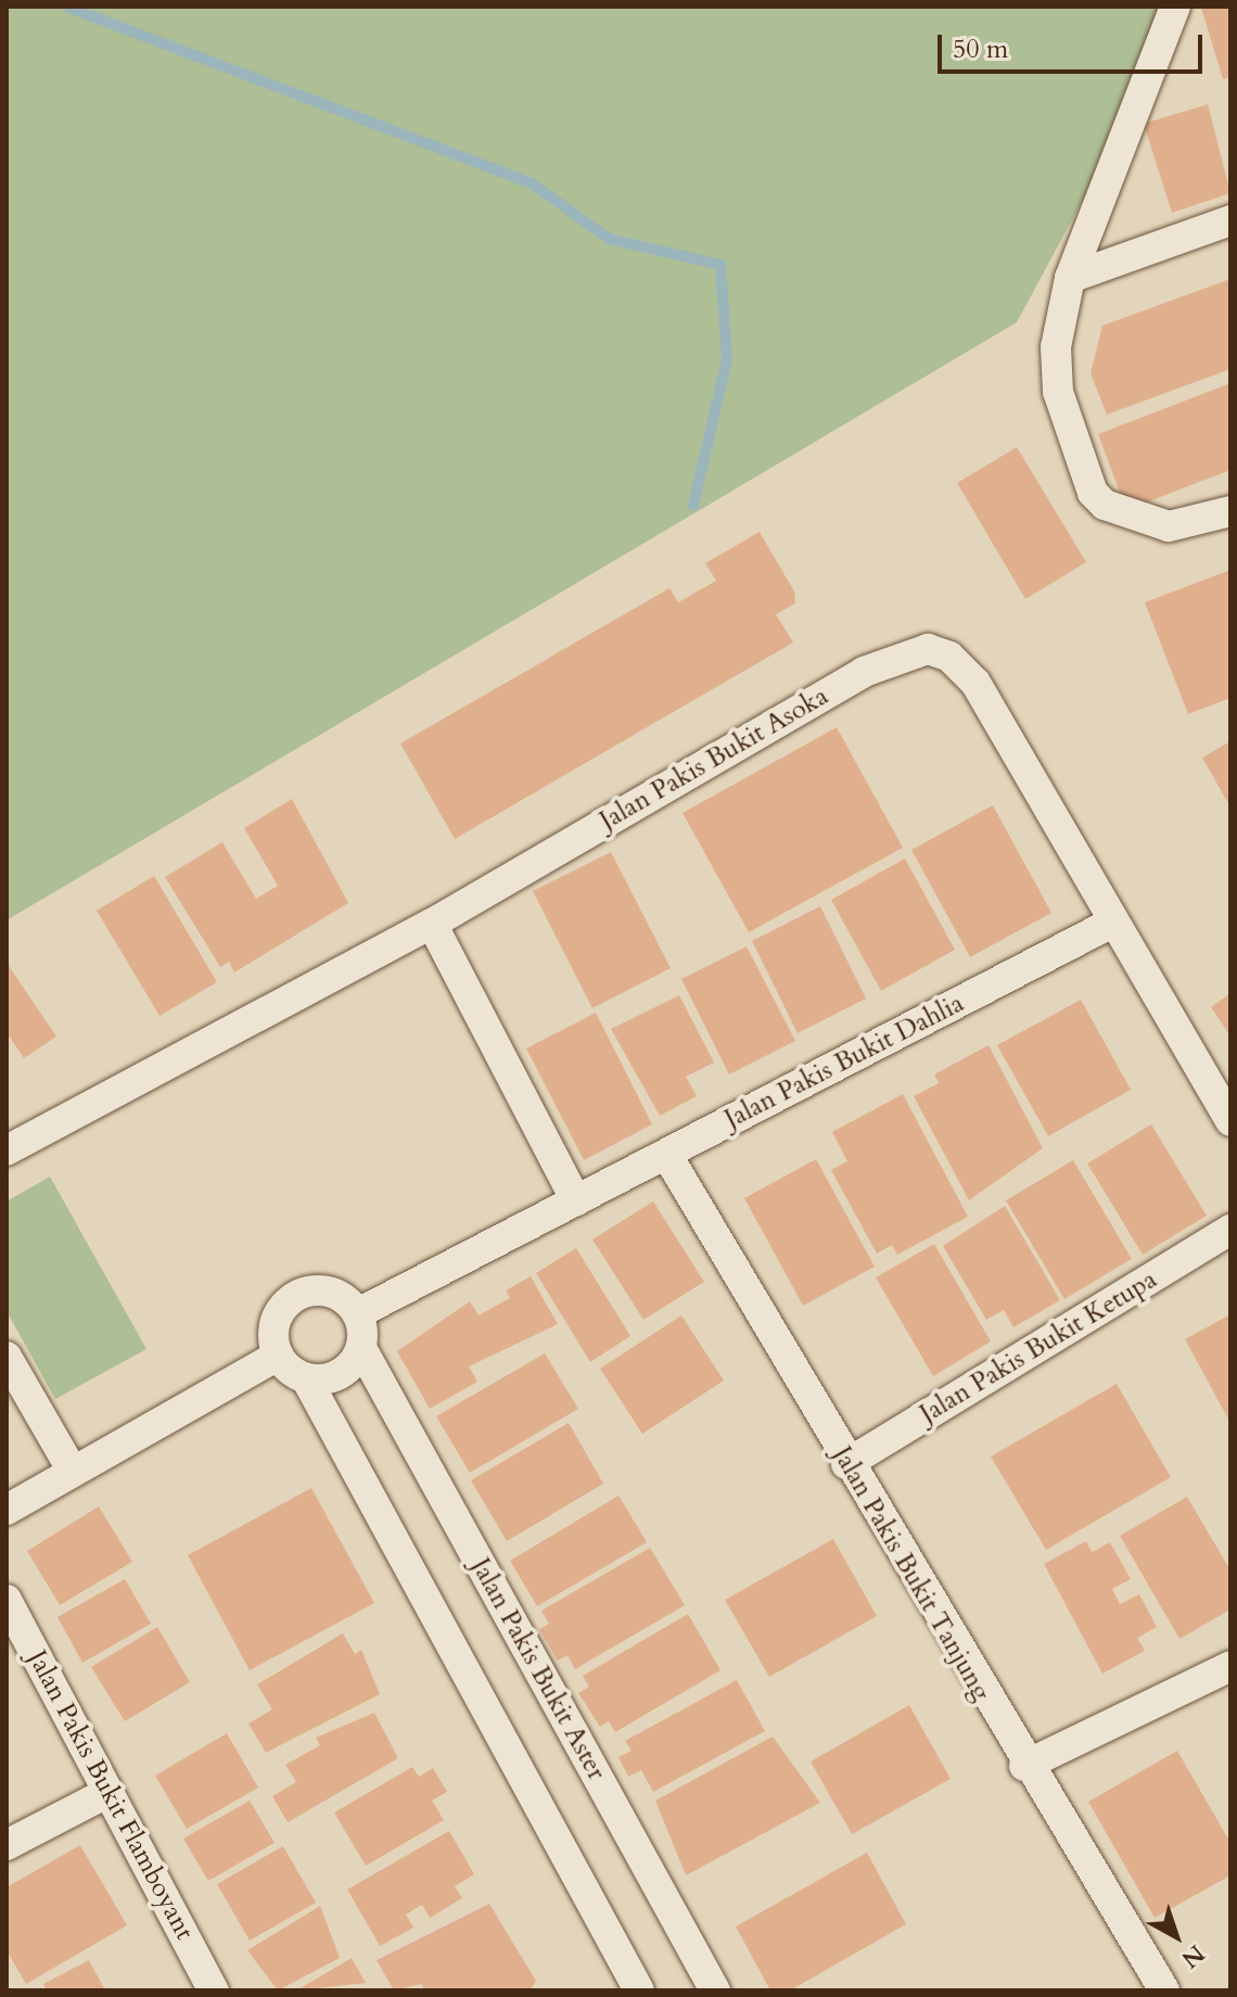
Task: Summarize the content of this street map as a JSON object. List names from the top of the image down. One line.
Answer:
{"streets":{"street":["Jalan Pakis Bukit Asoka","Jalan Pakis Bukit Dahlia","Jalan Pakis Bukit Ketupa","Jalan Pakis Bukit Tanjung","Jalan Pakis Bukit Aster","Jalan Pakis Bukit Flamboyant"]},"crossings":[["Jalan Pakis Bukit Asoka","Jalan Pakis Bukit Dahlia"],["Jalan Pakis Bukit Dahlia","Jalan Pakis Bukit Tanjung"],["Jalan Pakis Bukit Dahlia","Jalan Pakis Bukit Aster"],["Jalan Pakis Bukit Ketupa","Jalan Pakis Bukit Tanjung"]],"scale_bar":"50 m","north":"bottom right"}
